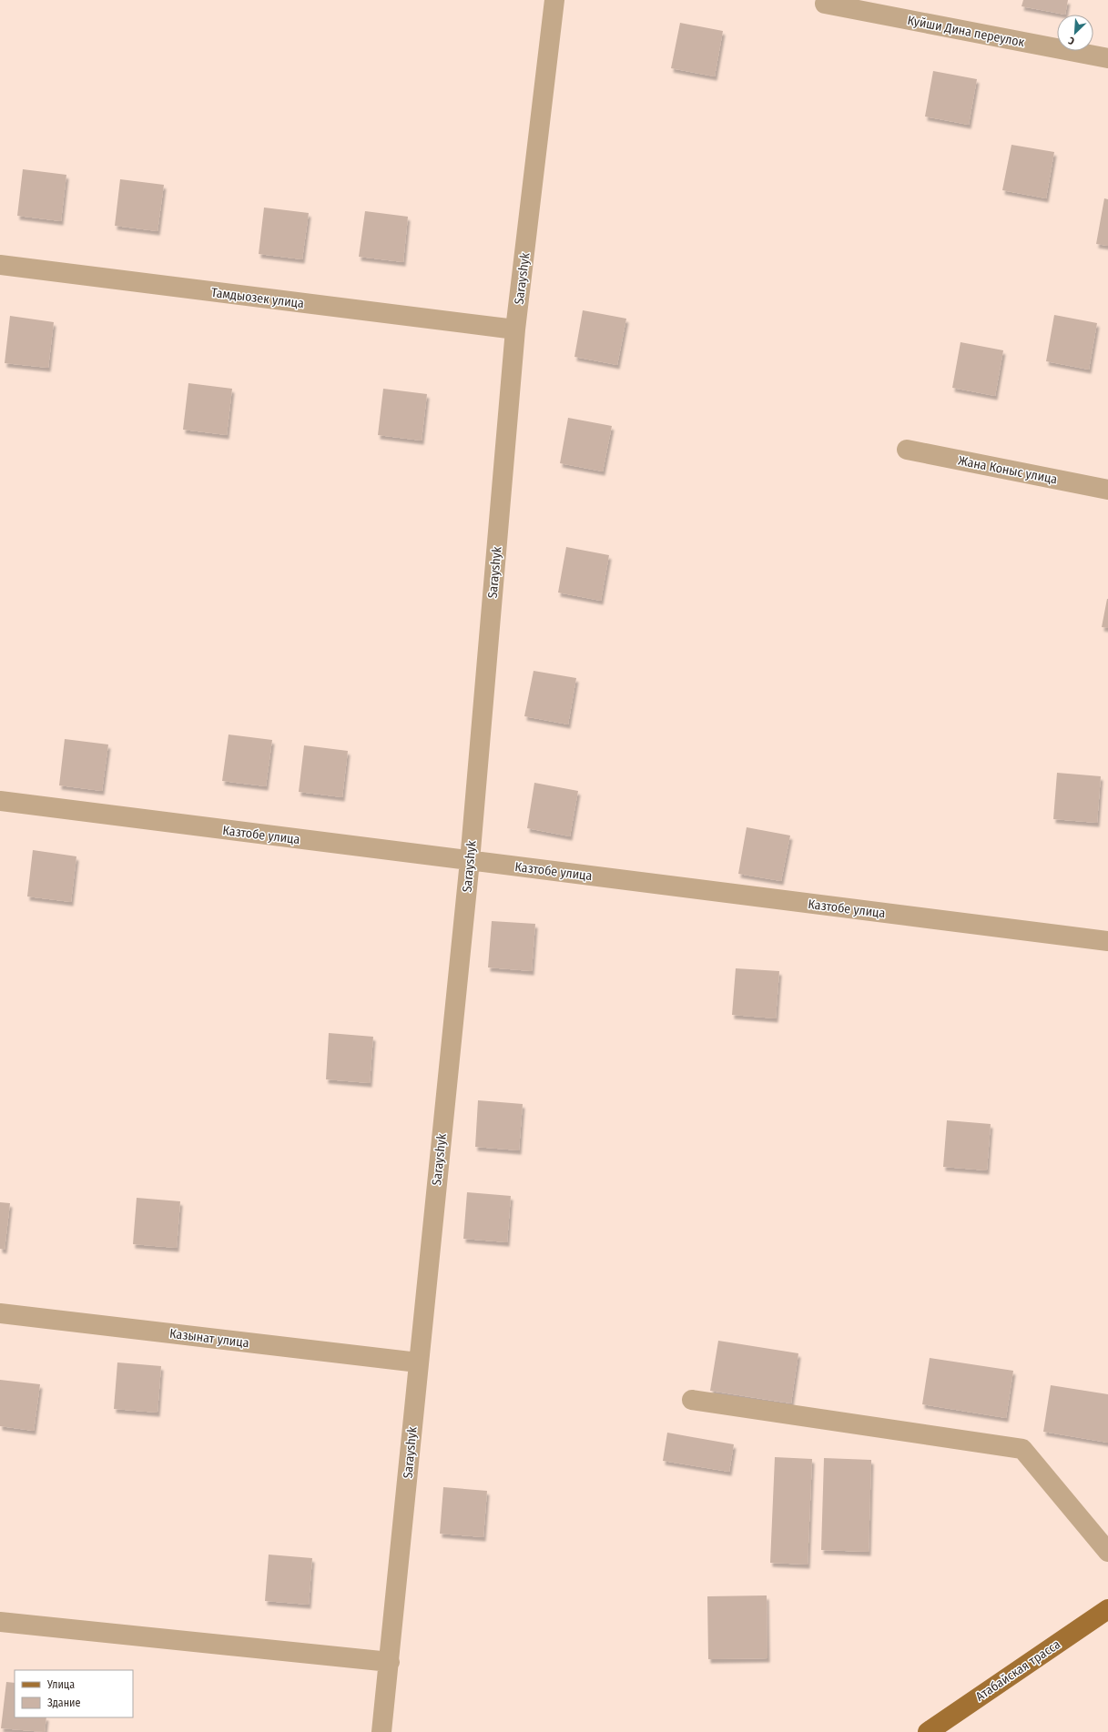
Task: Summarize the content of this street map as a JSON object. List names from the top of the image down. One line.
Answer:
{"streets":{"main road":["Атабайская трасса"],"street":["Куйши Дина переулок","Sarayshyk","Тамдыозек улица","Жана Коныс улица","Казтобе улица","Казынат улица"]},"crossings":[["Sarayshyk","Тамдыозек улица"],["Sarayshyk","Казтобе улица"],["Sarayshyk","Казынат улица"]],"legend":["Улица","Здание"],"north":"bottom left"}
